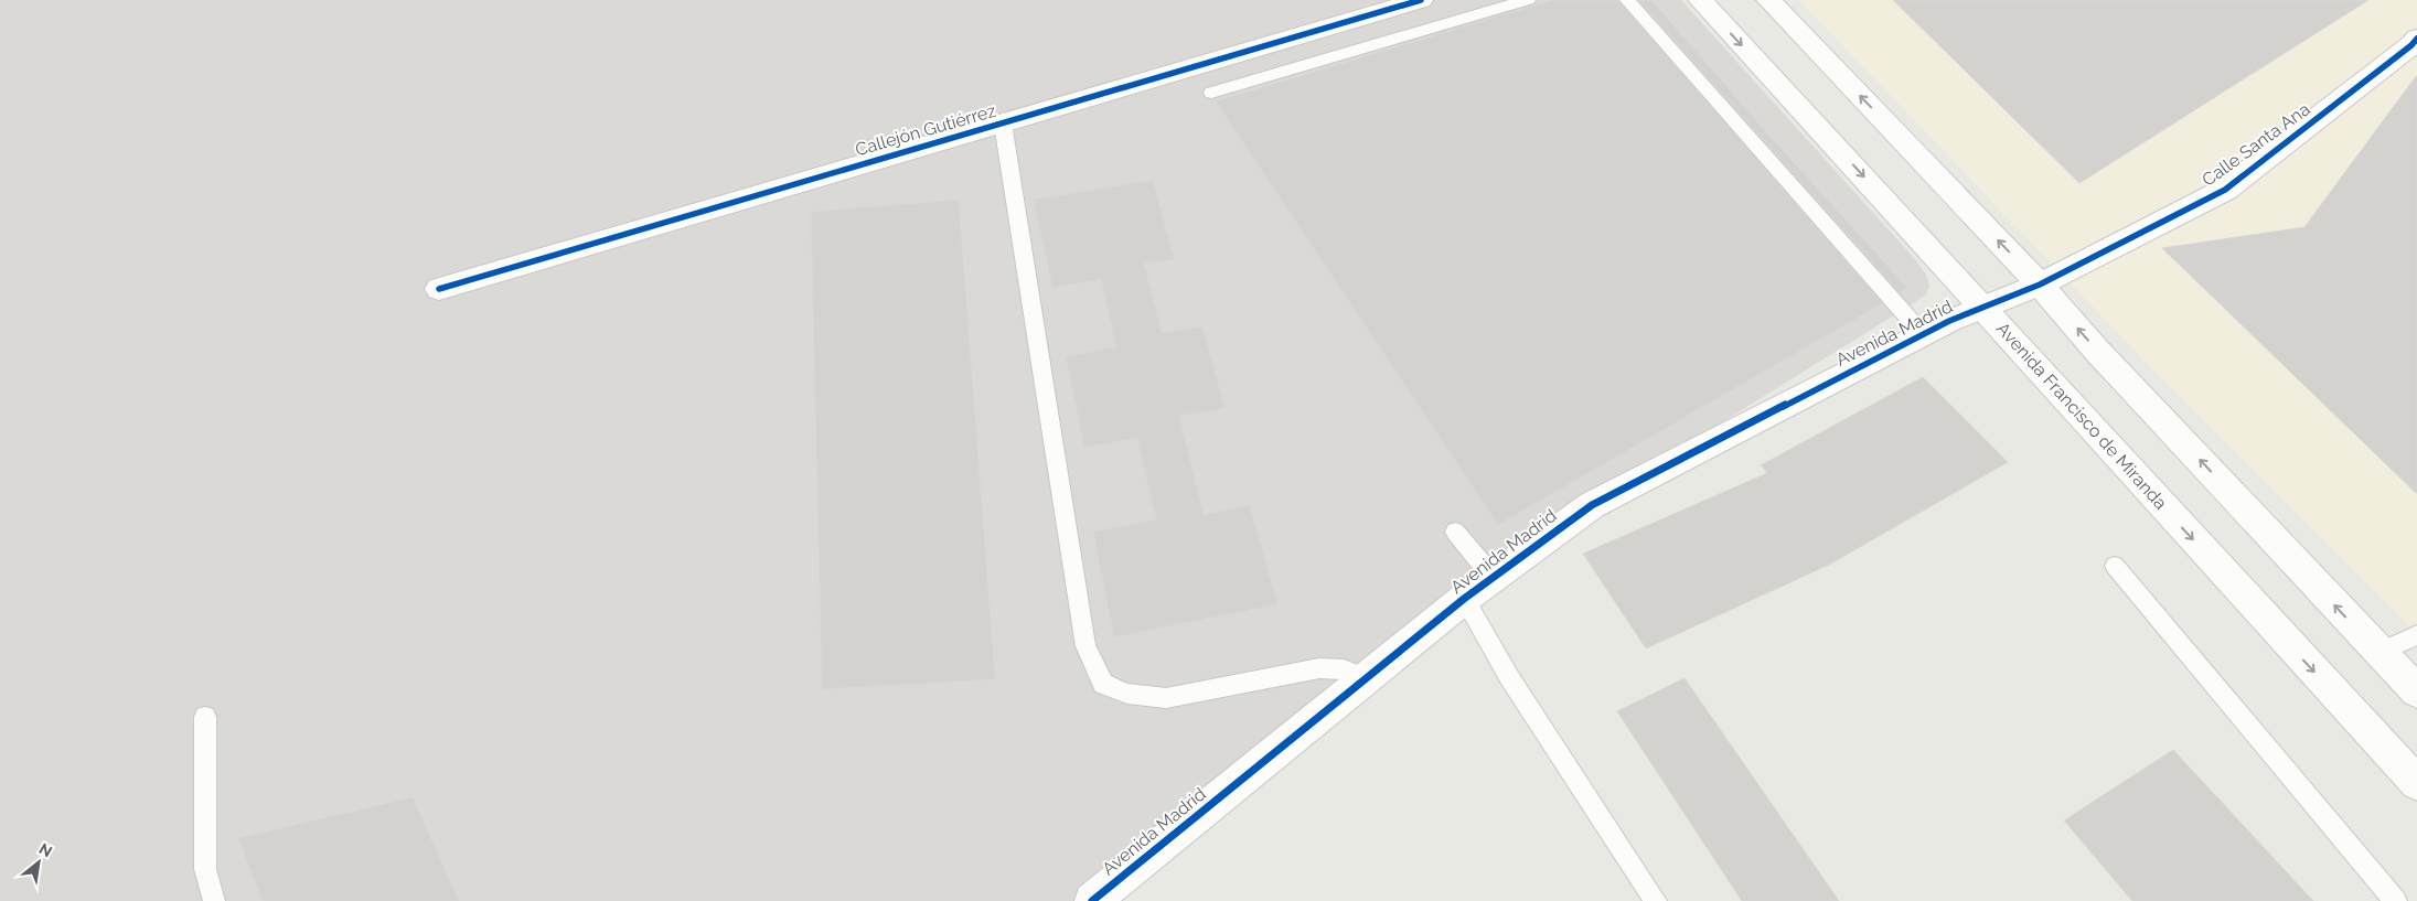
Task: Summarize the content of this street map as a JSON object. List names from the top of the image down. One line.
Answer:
{"streets":{"street":["Callejón Gutiérrez","Calle Santa Ana","Avenida Madrid","Avenida Francisco de Miranda"]},"crossings":[["Calle Santa Ana","Avenida Madrid"],["Calle Santa Ana","Avenida Francisco de Miranda"],["Avenida Madrid","Avenida Francisco de Miranda"]],"north":"top right"}
